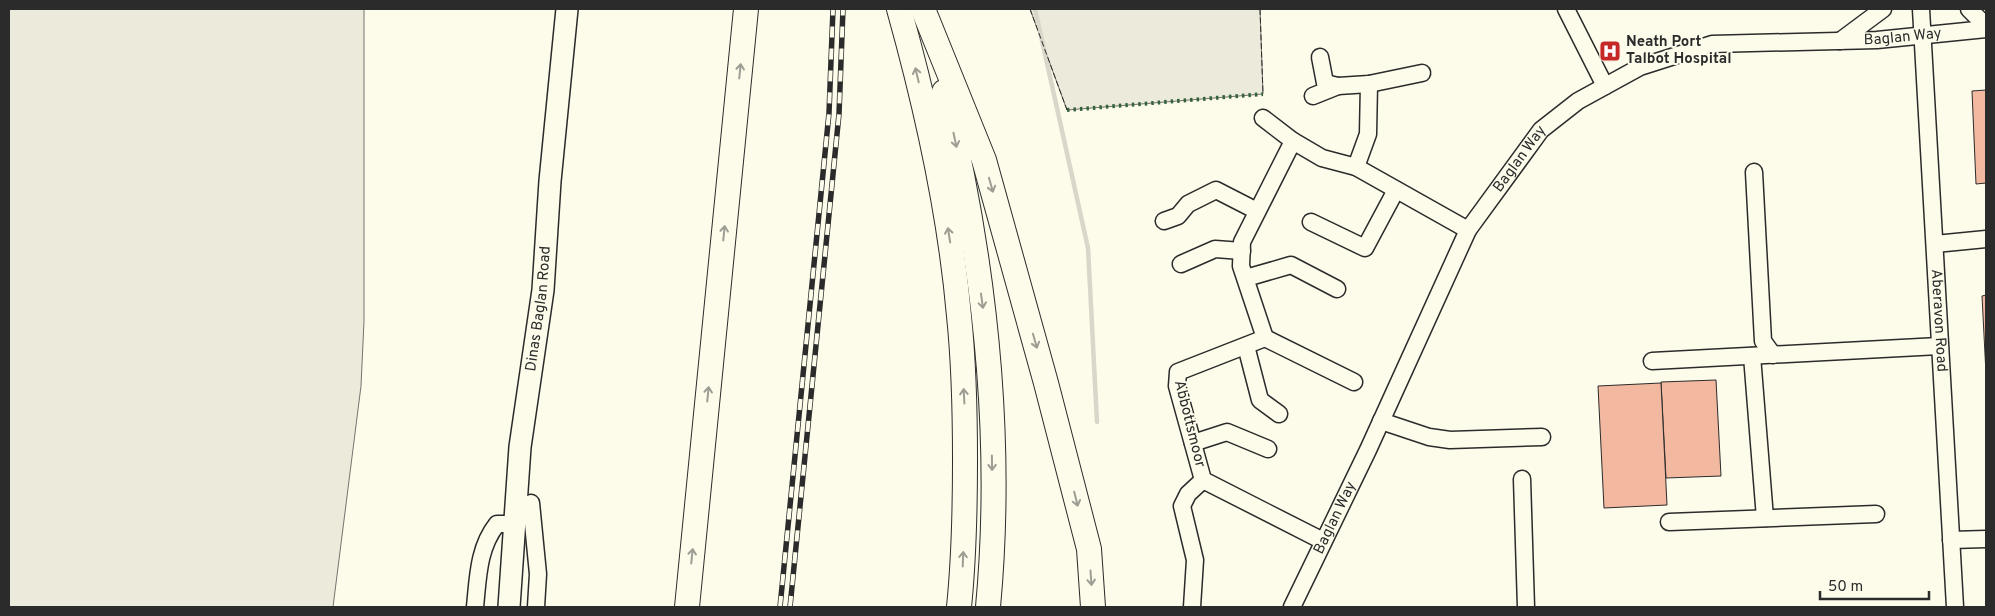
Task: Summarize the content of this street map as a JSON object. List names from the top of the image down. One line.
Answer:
{"streets":{"main road":["Dinas Baglan Road"],"street":["Baglan Way","Aberavon Road","Abbottsmoor"]},"crossings":[["Baglan Way","Aberavon Road"],["Baglan Way","Abbottsmoor"]],"places":{"hospital":["Neath Port Talbot Hospital"]},"scale_bar":"50 m"}
